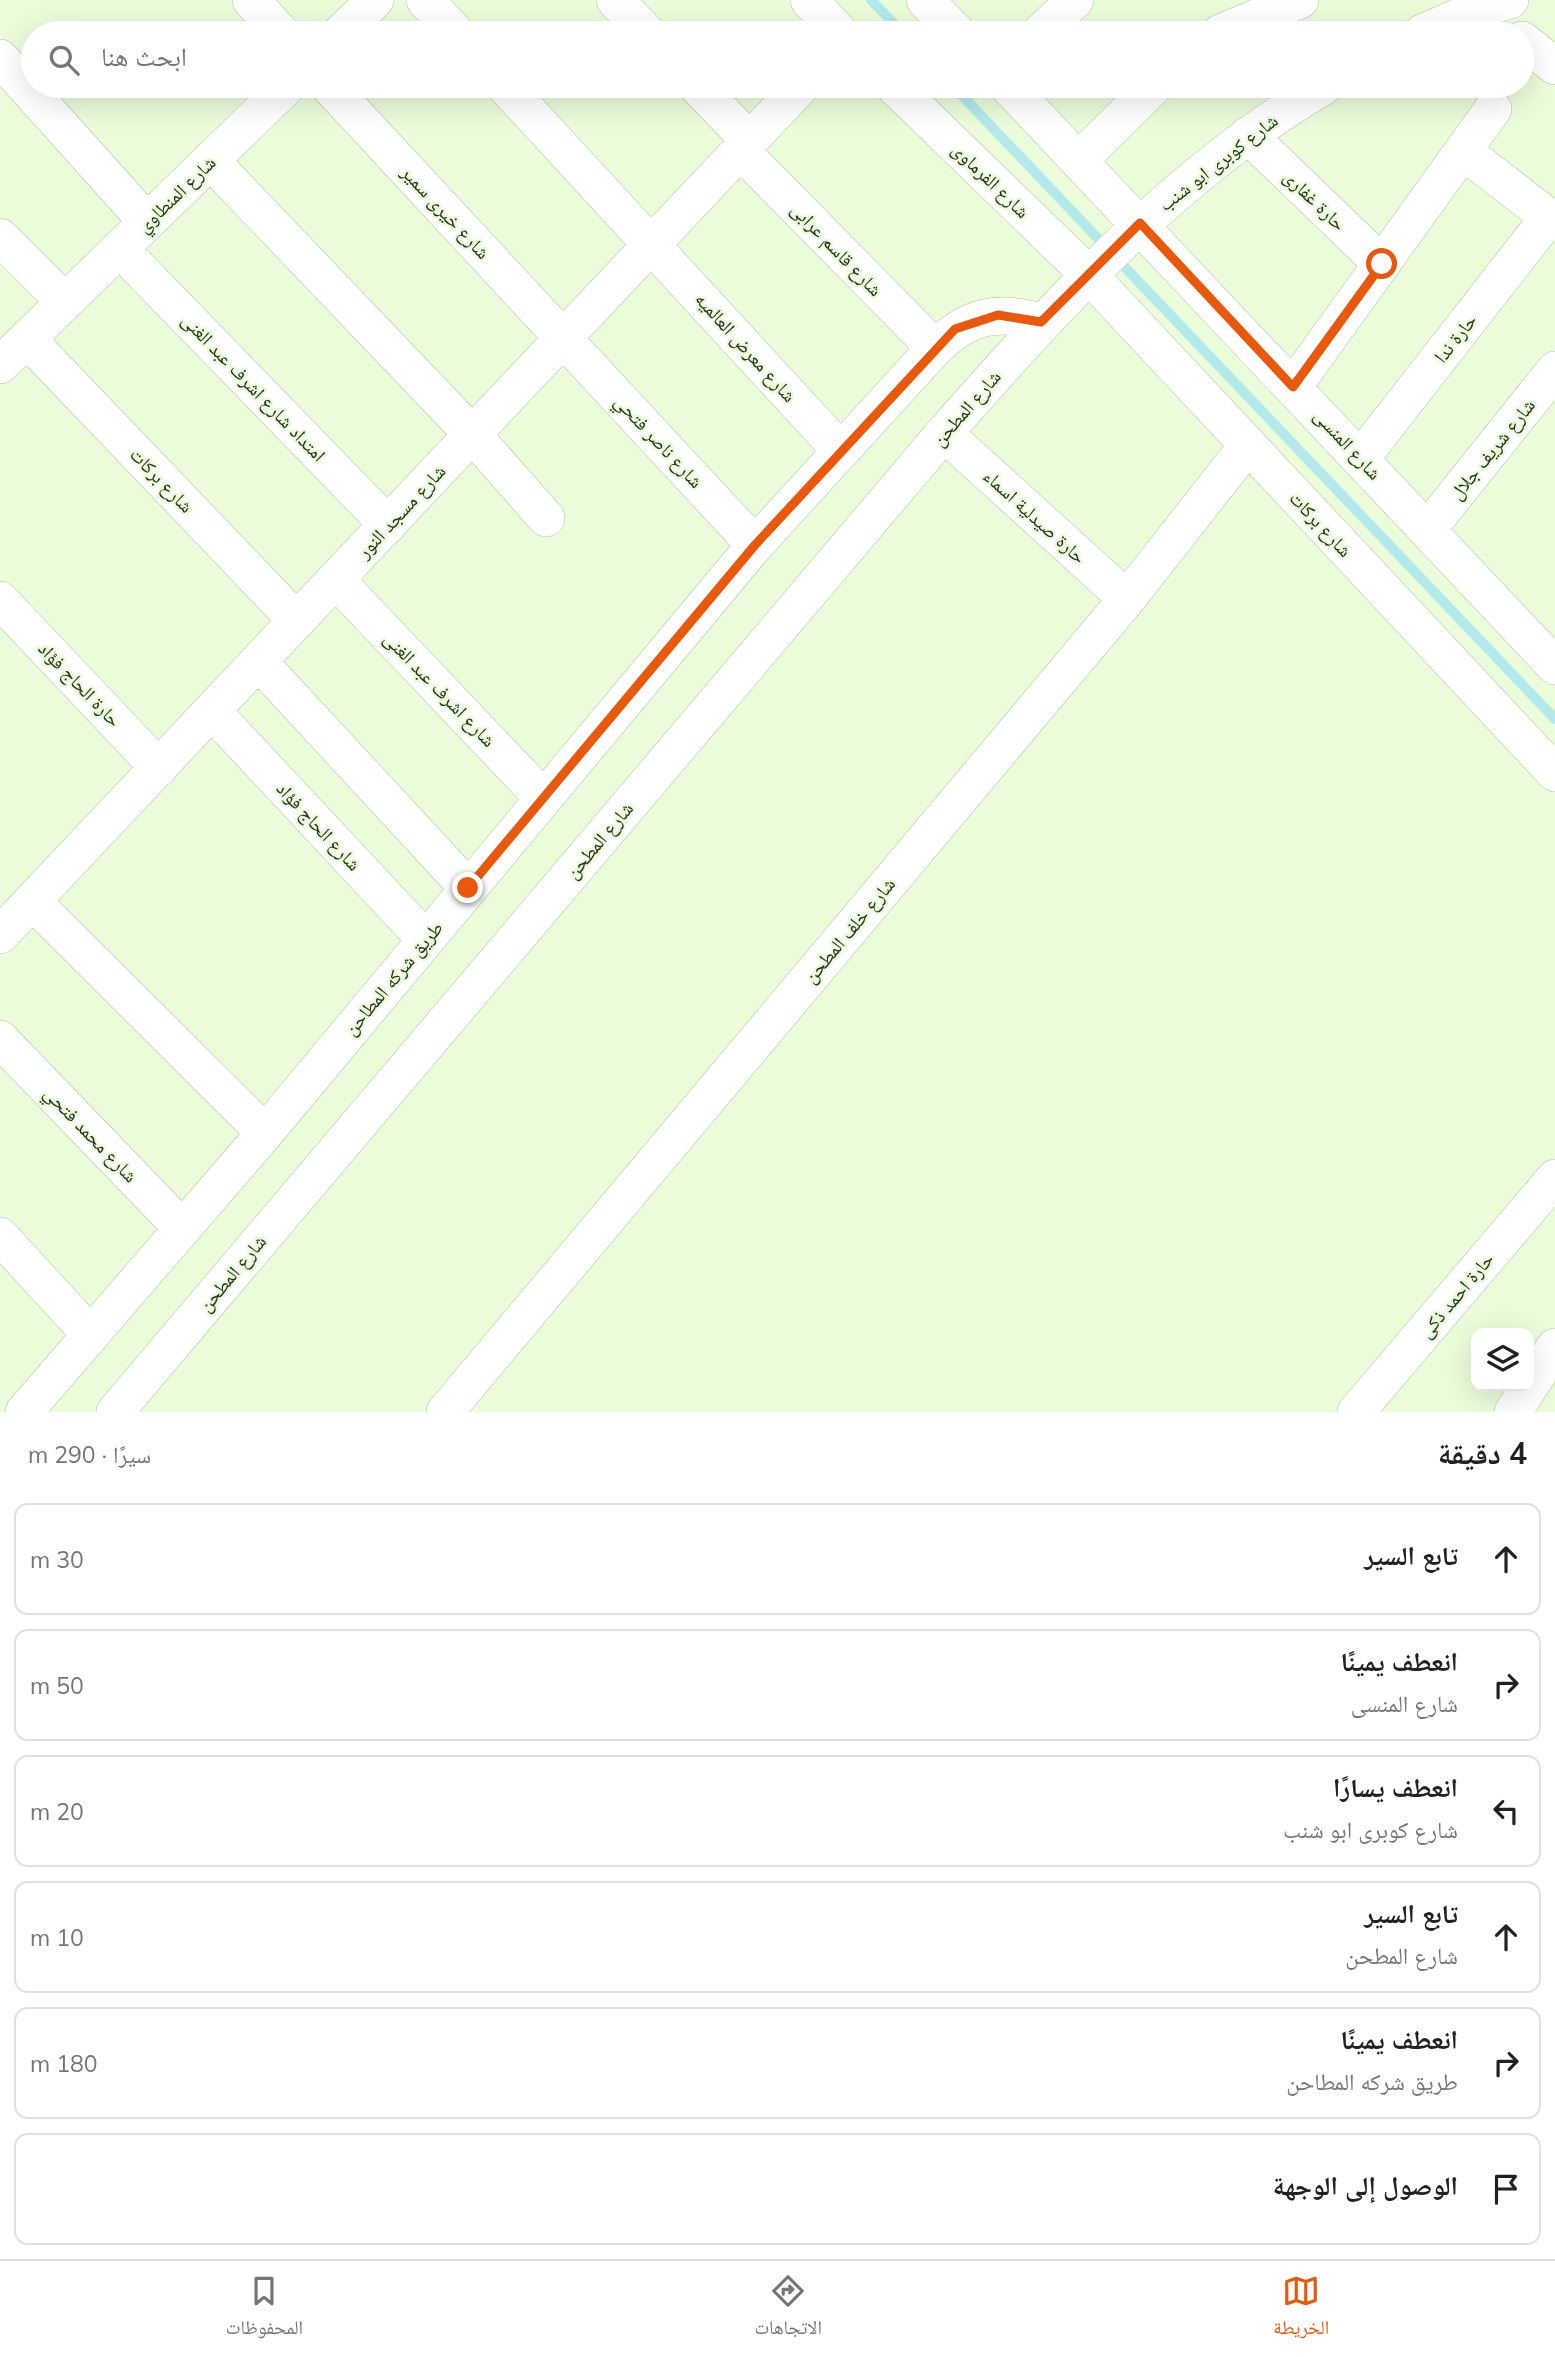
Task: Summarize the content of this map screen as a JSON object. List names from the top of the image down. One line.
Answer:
{"streets":{"street":["شارع كوبرى ابو شنب","شارع الفرماوى","شارع المنطاوي","حارة غفارى","شارع خيرى سمير","شارع قاسم عرابى","حارة ندا","شارع معرض العالميه","امتداد شارع اشرف عبد الغنى","شارع المطحن","شارع ناصر فتحي","شارع المنسى","شارع شريف جلال","شارع بركات","شارع مسجد النور","حارة صيدلية اسماء","حارة الحاج فؤاد","شارع اشرف عبد الغنى","شارع الحاج فؤاد","شارع خلف المطحن","طريق شركه المطاحن","شارع محمد فتحي","حارة احمد ذكى"]},"crossings":[["شارع كوبرى ابو شنب","شارع الفرماوى"],["شارع كوبرى ابو شنب","حارة غفارى"],["شارع كوبرى ابو شنب","شارع المطحن"],["شارع كوبرى ابو شنب","شارع المنسى"],["شارع كوبرى ابو شنب","شارع بركات"],["شارع الفرماوى","شارع المطحن"],["شارع الفرماوى","شارع بركات"],["شارع المنطاوي","امتداد شارع اشرف عبد الغنى"],["شارع المنطاوي","شارع بركات"],["شارع خيرى سمير","شارع ناصر فتحي"],["شارع خيرى سمير","شارع مسجد النور"],["شارع قاسم عرابى","شارع مسجد النور"],["شارع قاسم عرابى","طريق شركه المطاحن"],["حارة ندا","شارع المنسى"],["شارع معرض العالميه","شارع مسجد النور"],["شارع معرض العالميه","طريق شركه المطاحن"],["امتداد شارع اشرف عبد الغنى","شارع مسجد النور"],["شارع المطحن","شارع بركات"],["شارع المطحن","حارة صيدلية اسماء"],["شارع المطحن","طريق شركه المطاحن"],["شارع ناصر فتحي","شارع مسجد النور"],["شارع ناصر فتحي","طريق شركه المطاحن"],["شارع المنسى","شارع شريف جلال"],["شارع بركات","شارع مسجد النور"],["شارع بركات","شارع خلف المطحن"],["شارع مسجد النور","حارة الحاج فؤاد"],["شارع مسجد النور","شارع اشرف عبد الغنى"],["شارع مسجد النور","شارع الحاج فؤاد"],["حارة صيدلية اسماء","شارع خلف المطحن"],["شارع اشرف عبد الغنى","طريق شركه المطاحن"],["شارع الحاج فؤاد","طريق شركه المطاحن"],["طريق شركه المطاحن","شارع محمد فتحي"]],"page":{"search":"ابحث هنا","heading":["4 دقيقة","سيرًا · 290 m"],"list":[["تابع السير","30 m"],["انعطف يمينًا","شارع المنسى","50 m"],["انعطف يسارًا","شارع كوبرى ابو شنب","20 m"],["تابع السير","شارع المطحن","10 m"],["انعطف يمينًا","طريق شركه المطاحن","180 m"],"الوصول إلى الوجهة"],"nav":["الخريطة","الاتجاهات","المحفوظات"]}}
